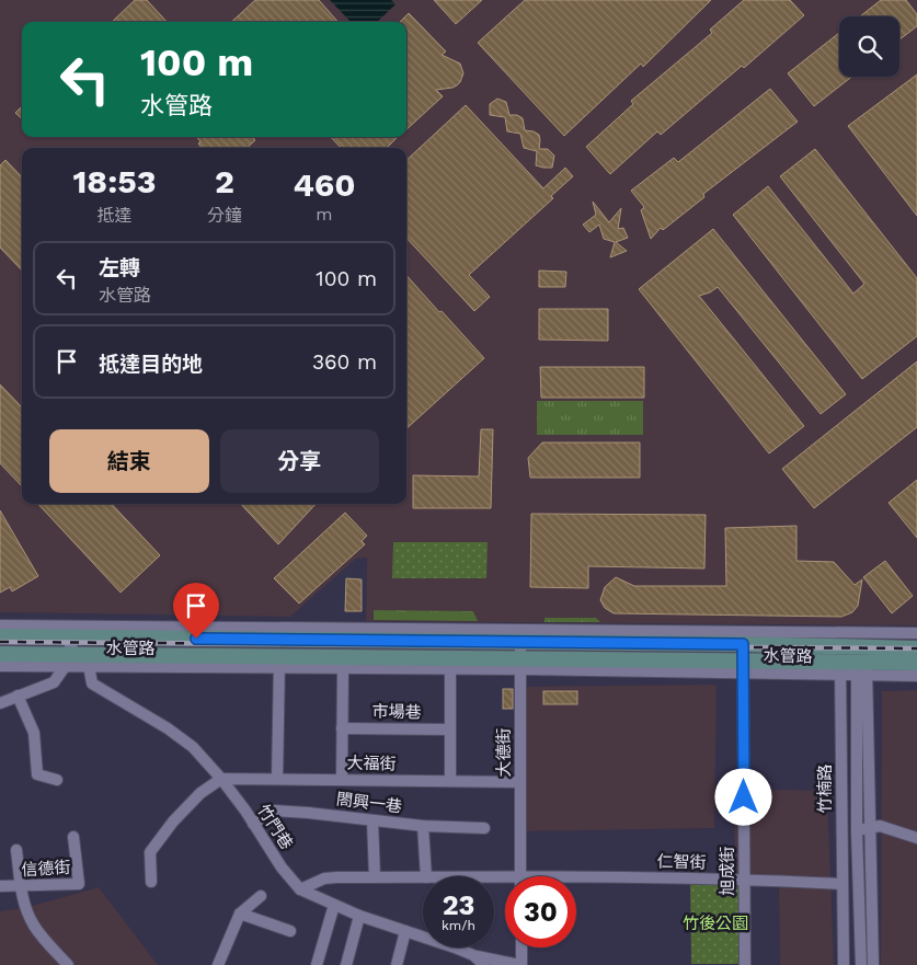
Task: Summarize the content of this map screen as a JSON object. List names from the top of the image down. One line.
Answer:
{"streets":{"street":["水管路","市場巷","大德街","大福街","竹楠路","閤興一巷","竹門巷","仁智街","信德街","旭成街"]},"crossings":[["水管路","大德街"],["水管路","竹楠路"],["水管路","竹門巷"],["水管路","旭成街"],["大德街","大福街"],["大福街","竹門巷"],["竹楠路","仁智街"],["閤興一巷","竹門巷"],["仁智街","旭成街"]],"parks":["竹後公園"],"page":{"turn":["100 m","水管路"],"eta":["18:53","抵達","2","分鐘","460","m"],"list":[{"name":"左轉","note":"水管路","value":"100 m"},{"name":"抵達目的地","value":"360 m"}],"buttons":["結束","分享"],"speed":"23 km/h","limit":"30"}}
